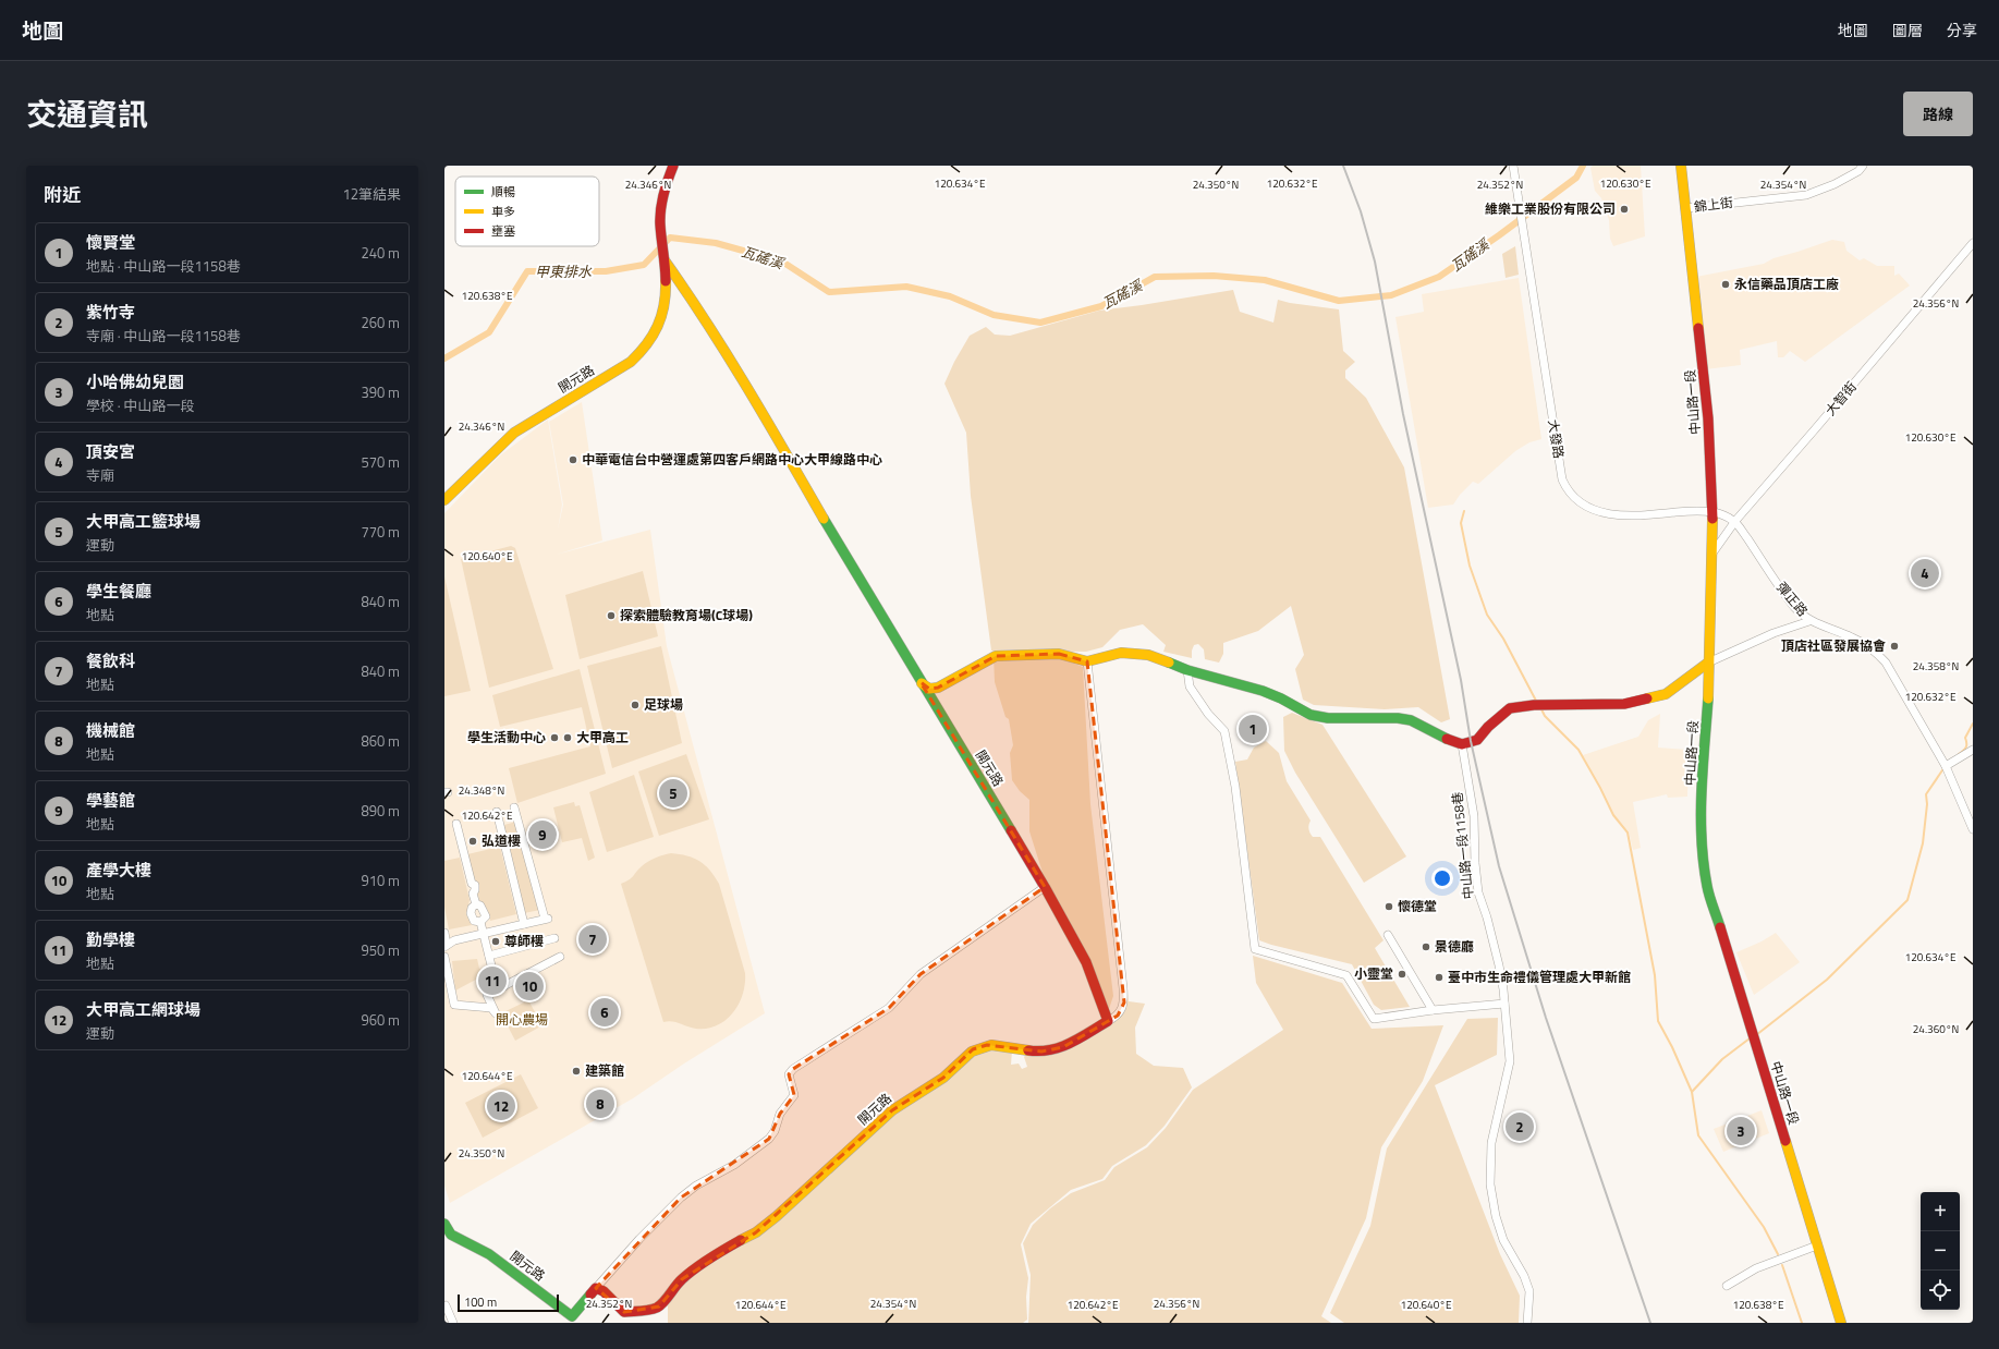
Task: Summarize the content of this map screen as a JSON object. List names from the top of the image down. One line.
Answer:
{"streets":{"street":["錦上街","開元路","大智街","中山路一段","大發路","彈正路","中山路一段1158巷"]},"crossings":[["錦上街","中山路一段"],["大智街","中山路一段"],["大智街","彈正路"],["中山路一段","大發路"]],"water":["瓦磘溪","甲東排水"],"parks":["開心農場"],"places":["維樂工業股份有限公司","永信藥品頂店工廠","中華電信台中營運處第四客戶網路中心大甲線路中心","探索體驗教育場(C球場)","頂店社區發展協會","足球場","學生活動中心","大甲高工","弘道樓","懷德堂","尊師樓","景德廳","小靈堂","臺中市生命禮儀管理處大甲新館","建築館"],"legend":["順暢","車多","壅塞"],"scale_bar":"100 m","page":{"header":"地圖","nav":["地圖","圖層","分享"],"title":"交通資訊","buttons":"路線","heading":["附近","12筆結果"],"list":[{"mark":"1","name":"懷賢堂","note":"地點 · 中山路一段1158巷","value":"240 m"},{"mark":"2","name":"紫竹寺","note":"寺廟 · 中山路一段1158巷","value":"260 m"},{"mark":"3","name":"小哈佛幼兒園","note":"學校 · 中山路一段","value":"390 m"},{"mark":"4","name":"頂安宮","note":"寺廟","value":"570 m"},{"mark":"5","name":"大甲高工籃球場","note":"運動","value":"770 m"},{"mark":"6","name":"學生餐廳","note":"地點","value":"840 m"},{"mark":"7","name":"餐飲科","note":"地點","value":"840 m"},{"mark":"8","name":"機械館","note":"地點","value":"860 m"},{"mark":"9","name":"學藝館","note":"地點","value":"890 m"},{"mark":"10","name":"產學大樓","note":"地點","value":"910 m"},{"mark":"11","name":"勤學樓","note":"地點","value":"950 m"},{"mark":"12","name":"大甲高工網球場","note":"運動","value":"960 m"}],"pins":["4","1","5","9","7","11","10","6","8","12","2","3"],"map_buttons":["+","−"],"scale":"100 m"},"coordinates":["120.634°E","120.632°E","120.630°E","24.346°N","24.350°N","24.352°N","24.354°N","120.638°E","24.356°N","120.640°E","24.358°N","24.348°N","120.642°E","24.360°N","120.644°E"]}
